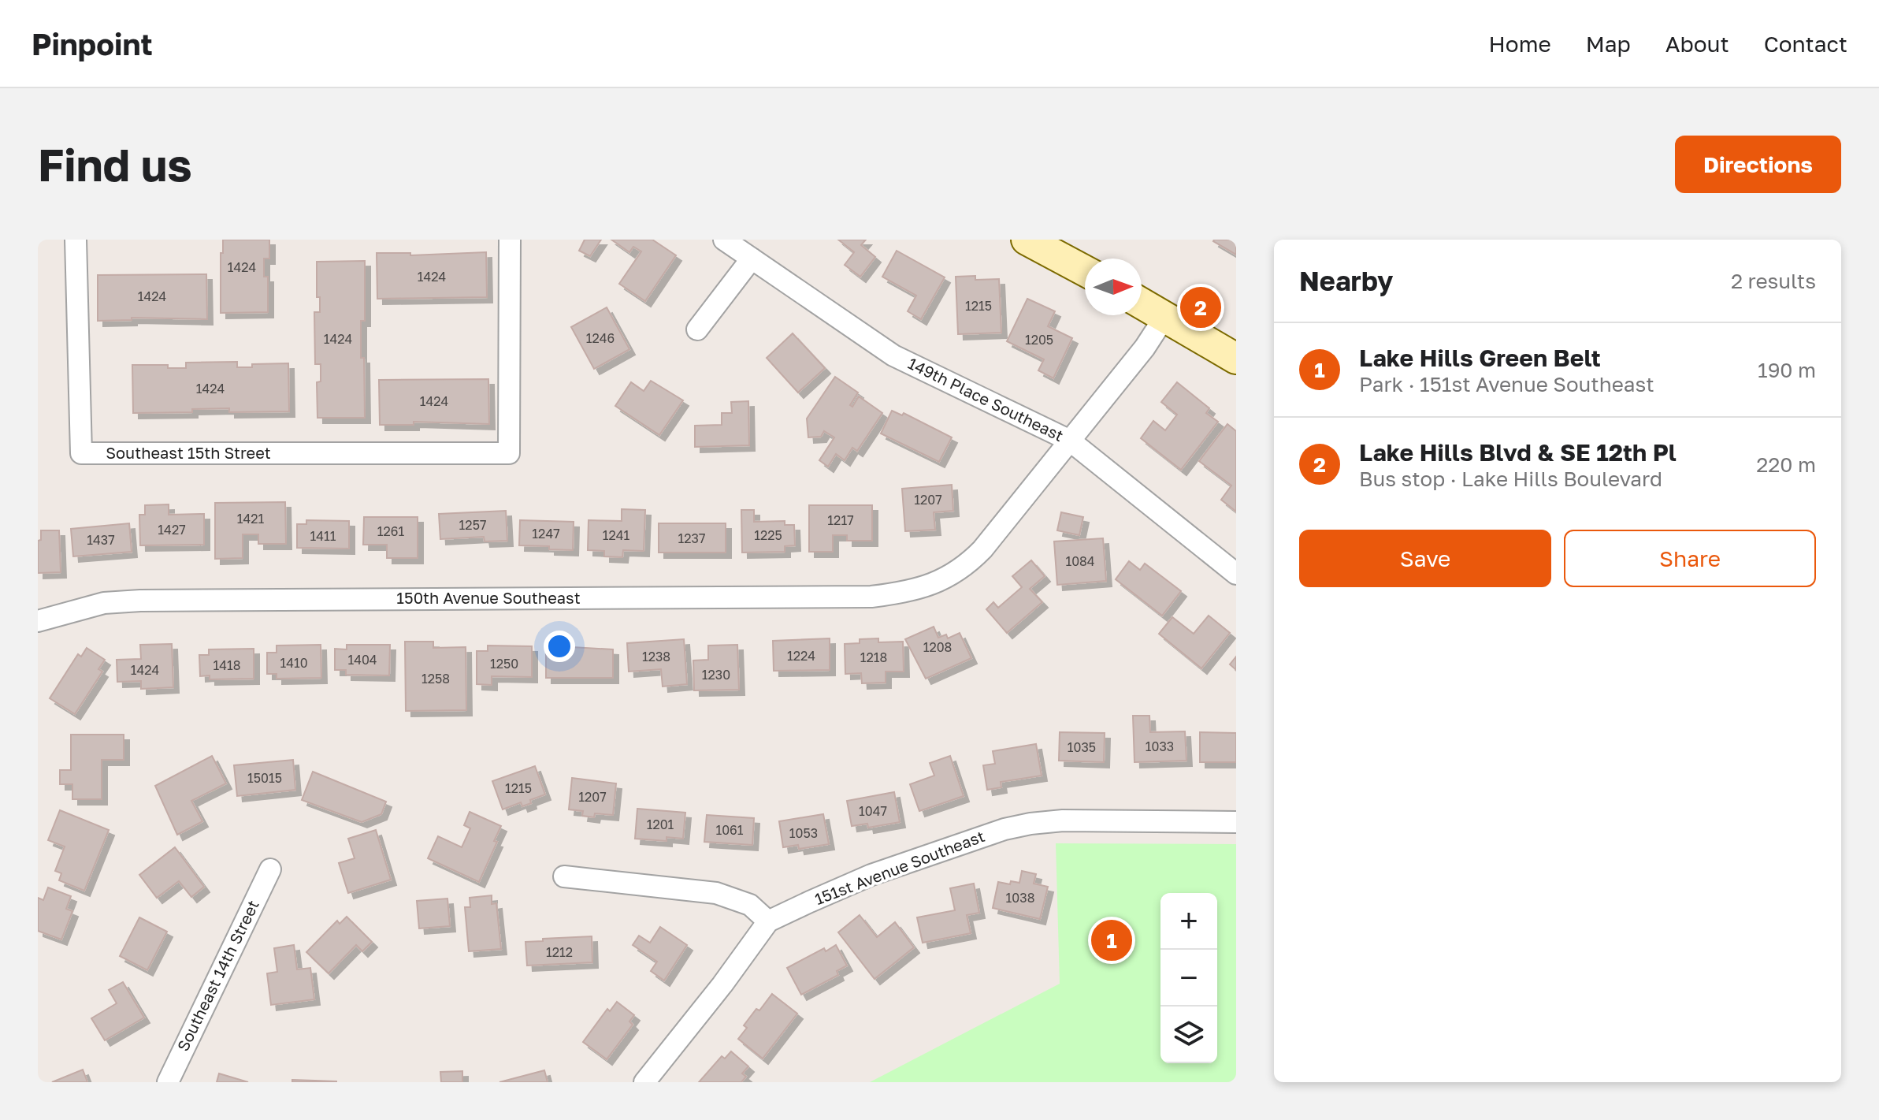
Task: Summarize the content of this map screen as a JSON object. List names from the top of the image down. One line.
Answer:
{"streets":{"street":["149th Place Southeast","Southeast 15th Street","150th Avenue Southeast","151st Avenue Southeast","Southeast 14th Street"]},"crossings":[["149th Place Southeast","150th Avenue Southeast"]],"house_numbers":["1424","1424","1424","1215","1246","1424","1205","1424","1424","1207","1421","1217","1257","1427","1261","1247","1241","1225","1411","1237","1437","1084","1208","1224","1238","1218","1404","1410","1250","1418","1424","1230","1258","1033","1035","15015","1215","1207","1047","1201","1061","1053","1038","1212"],"north":"right","page":{"header":"Pinpoint","nav":["Home","Map","About","Contact"],"buttons":["Directions",["Save","Share"]],"title":"Find us","heading":["Nearby","2 results"],"pins":["2","1"],"list":[{"mark":"1","name":"Lake Hills Green Belt","note":"Park · 151st Avenue Southeast","value":"190 m"},{"mark":"2","name":"Lake Hills Blvd & SE 12th Pl","note":"Bus stop · Lake Hills Boulevard","value":"220 m"}],"map_buttons":["+","−"]}}
